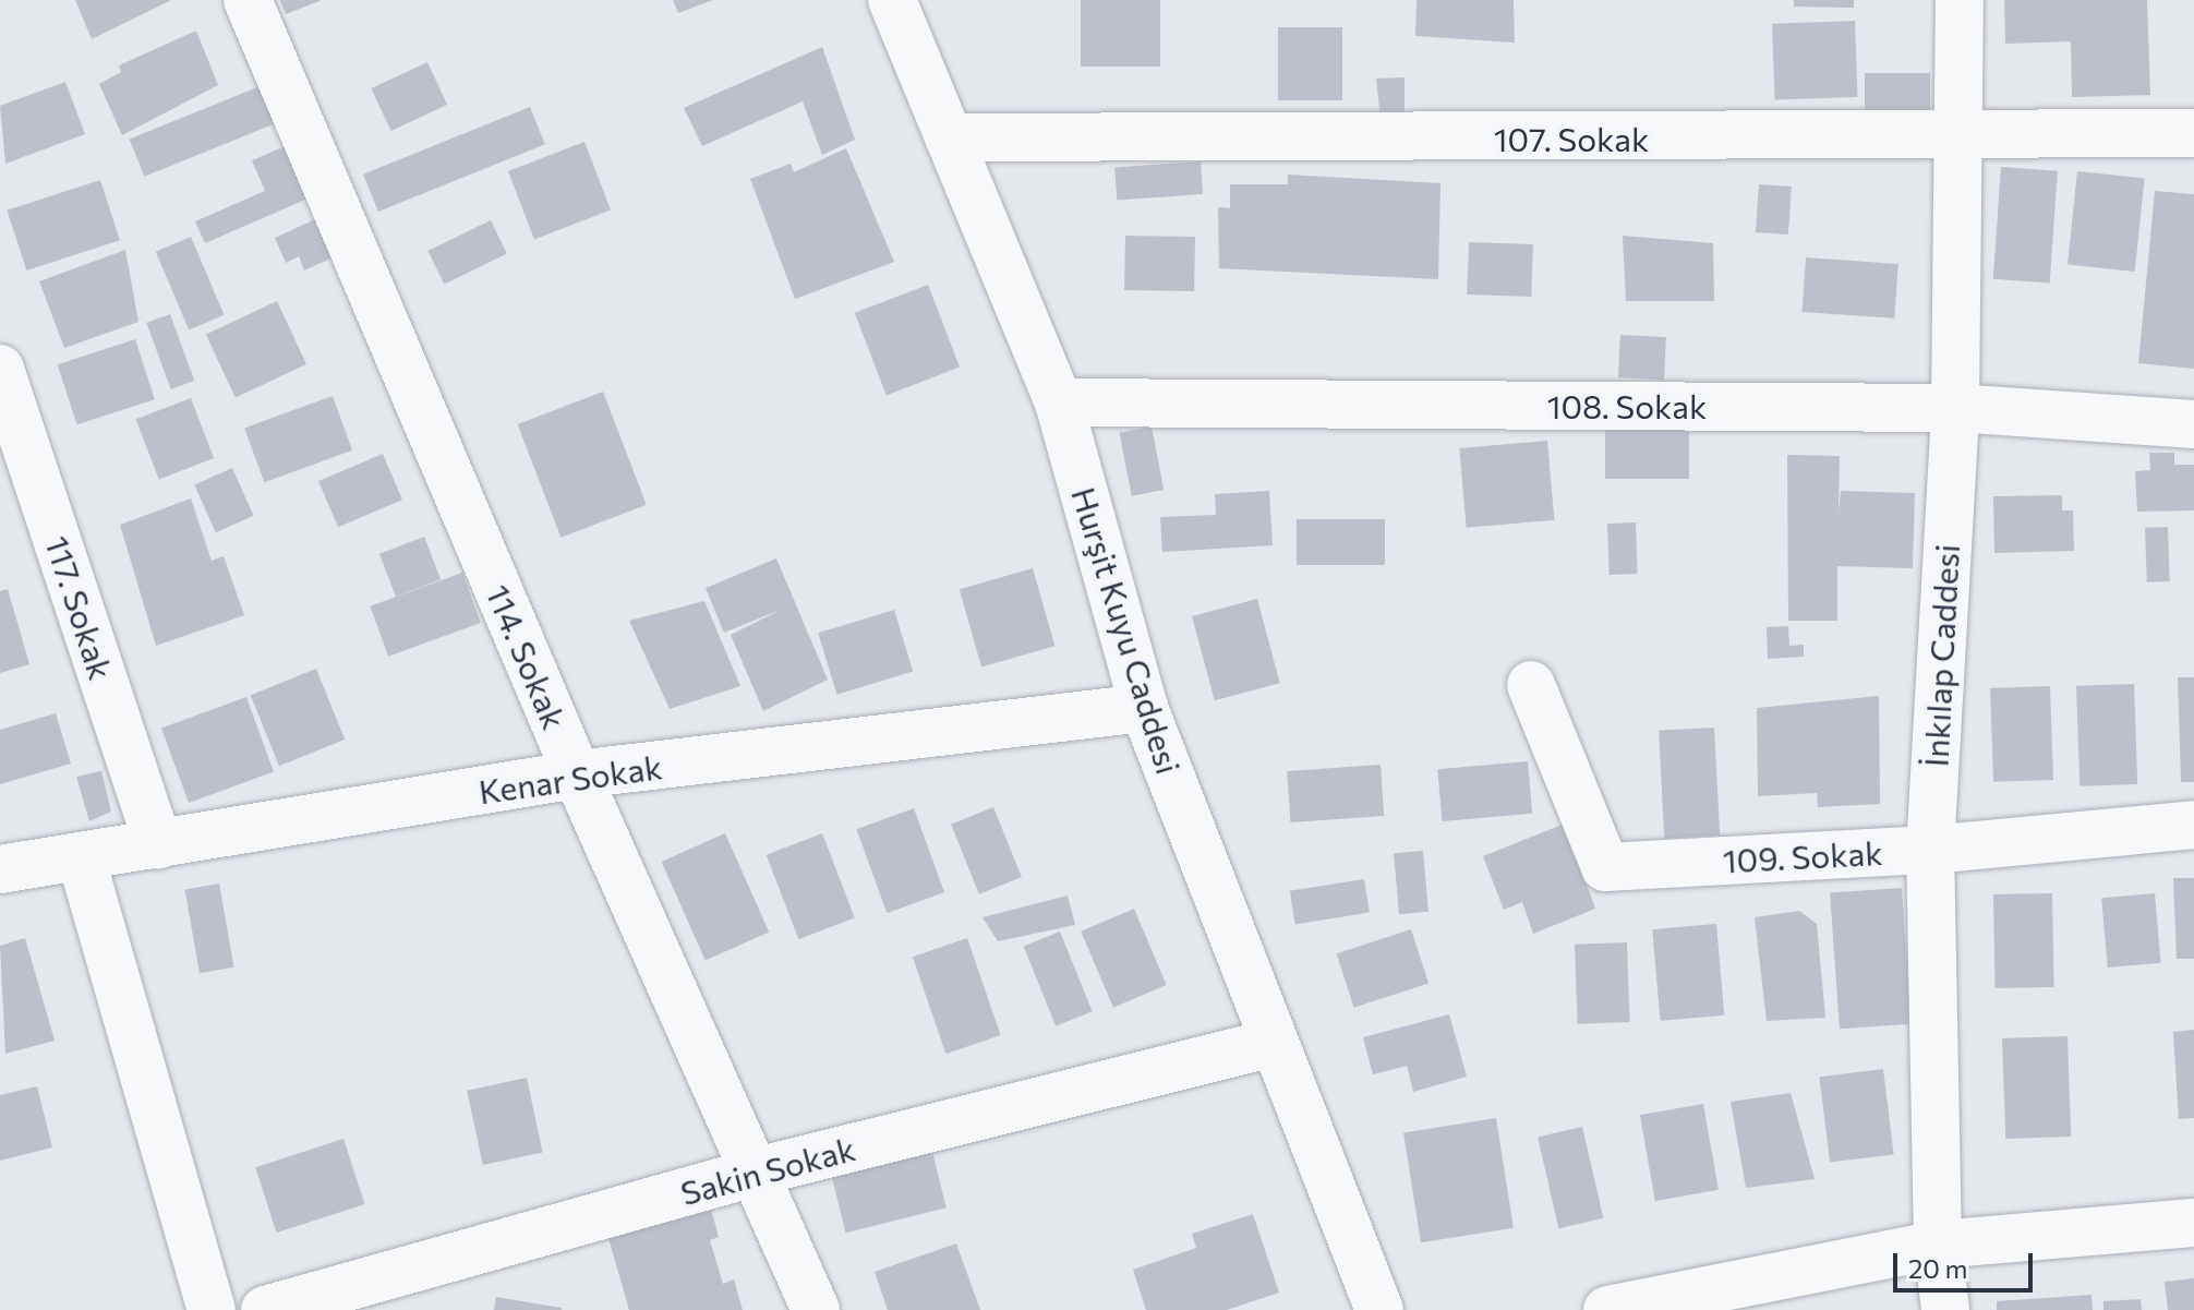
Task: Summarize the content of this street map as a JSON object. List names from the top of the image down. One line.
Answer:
{"streets":{"street":["107. Sokak","108. Sokak","117. Sokak","Hurşit Kuyu Caddesi","İnkılap Caddesi","114. Sokak","Kenar Sokak","109. Sokak","Sakin Sokak"]},"crossings":[["107. Sokak","Hurşit Kuyu Caddesi"],["107. Sokak","İnkılap Caddesi"],["108. Sokak","Hurşit Kuyu Caddesi"],["108. Sokak","İnkılap Caddesi"],["117. Sokak","Kenar Sokak"],["Hurşit Kuyu Caddesi","Kenar Sokak"],["Hurşit Kuyu Caddesi","Sakin Sokak"],["İnkılap Caddesi","109. Sokak"],["114. Sokak","Kenar Sokak"],["114. Sokak","Sakin Sokak"]],"scale_bar":"20 m"}
